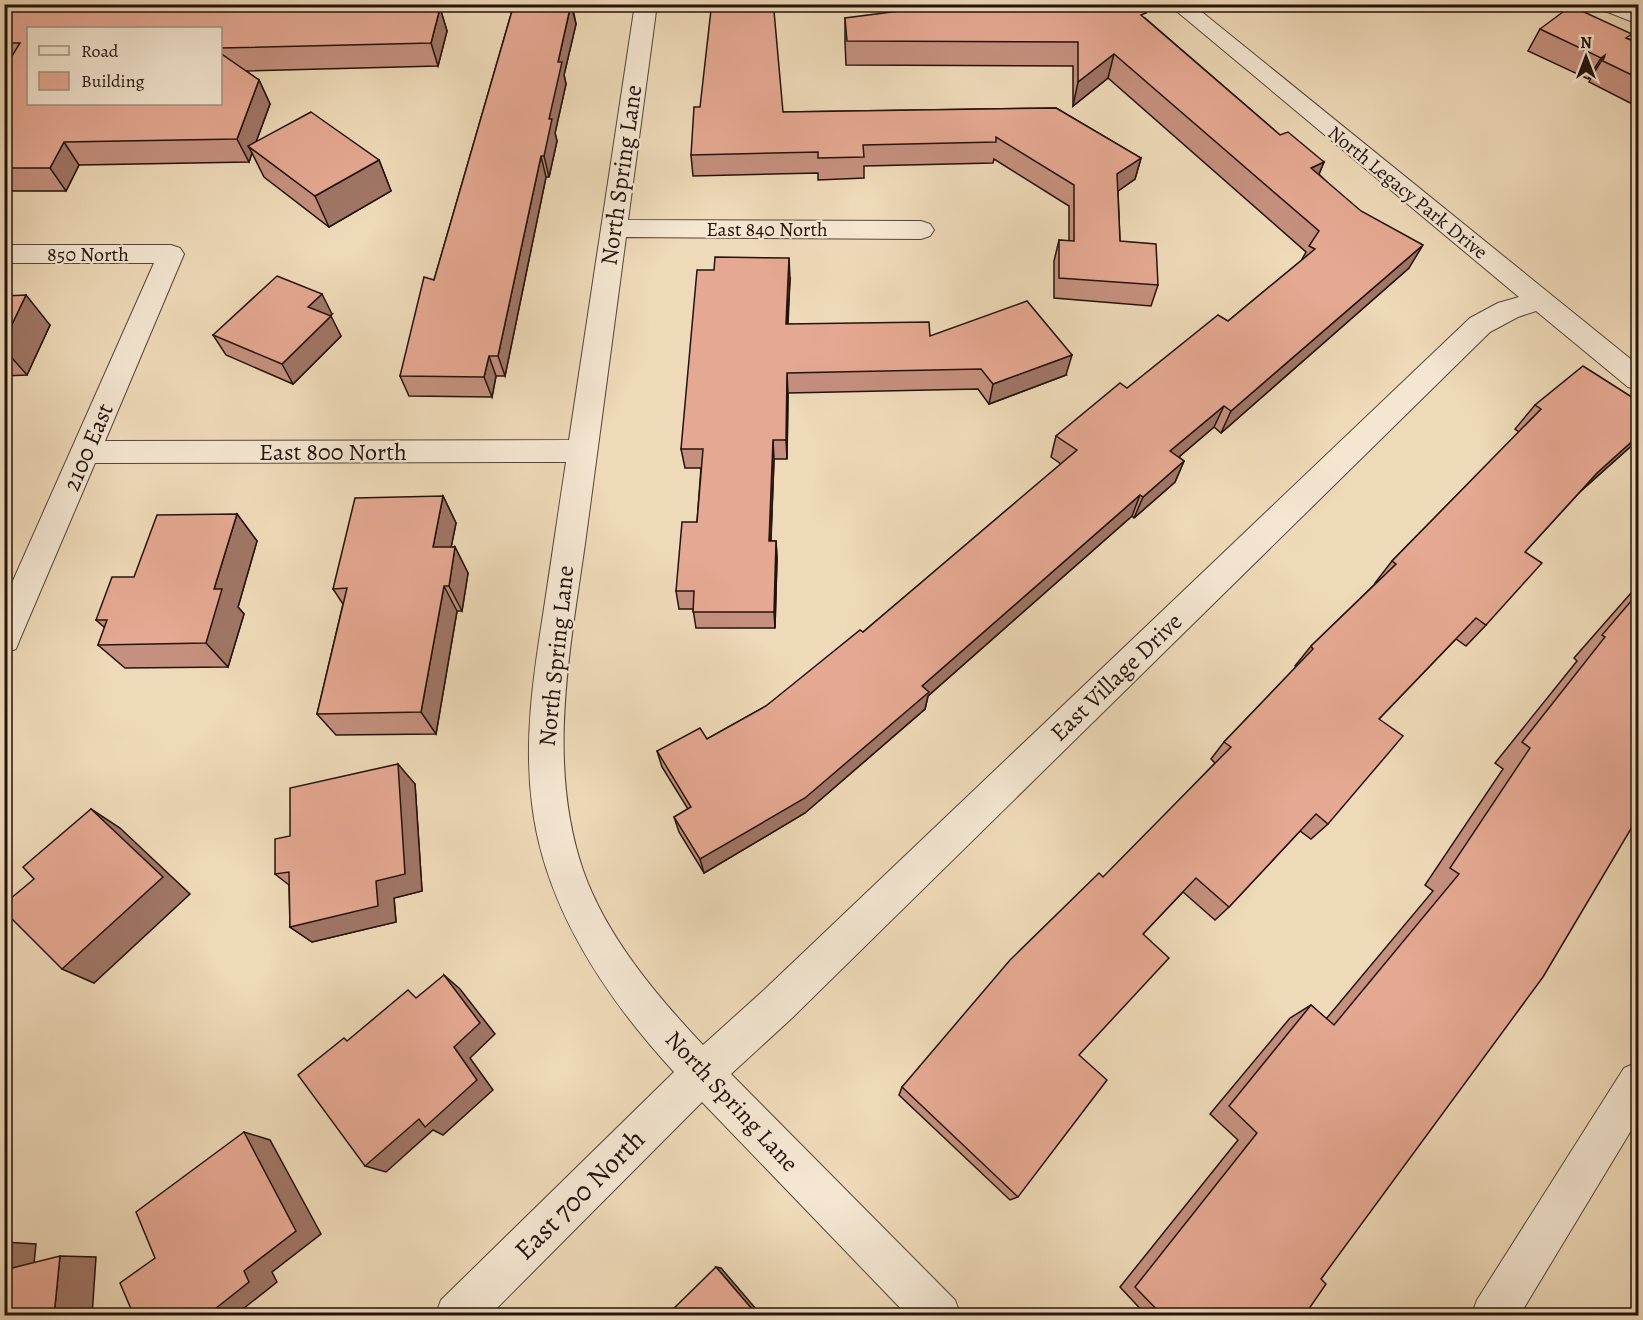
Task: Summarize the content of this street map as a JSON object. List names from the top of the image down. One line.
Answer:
{"streets":{"street":["North Spring Lane","North Legacy Park Drive","East 840 North","850 North","2100 East","East 800 North","East Village Drive","East 700 North"]},"crossings":[["North Spring Lane","East 840 North"],["North Spring Lane","East 800 North"],["North Spring Lane","East Village Drive"],["North Spring Lane","East 700 North"],["North Legacy Park Drive","East Village Drive"],["850 North","2100 East"],["2100 East","East 800 North"],["East Village Drive","East 700 North"]],"legend":["Road","Building"],"north":"top"}
